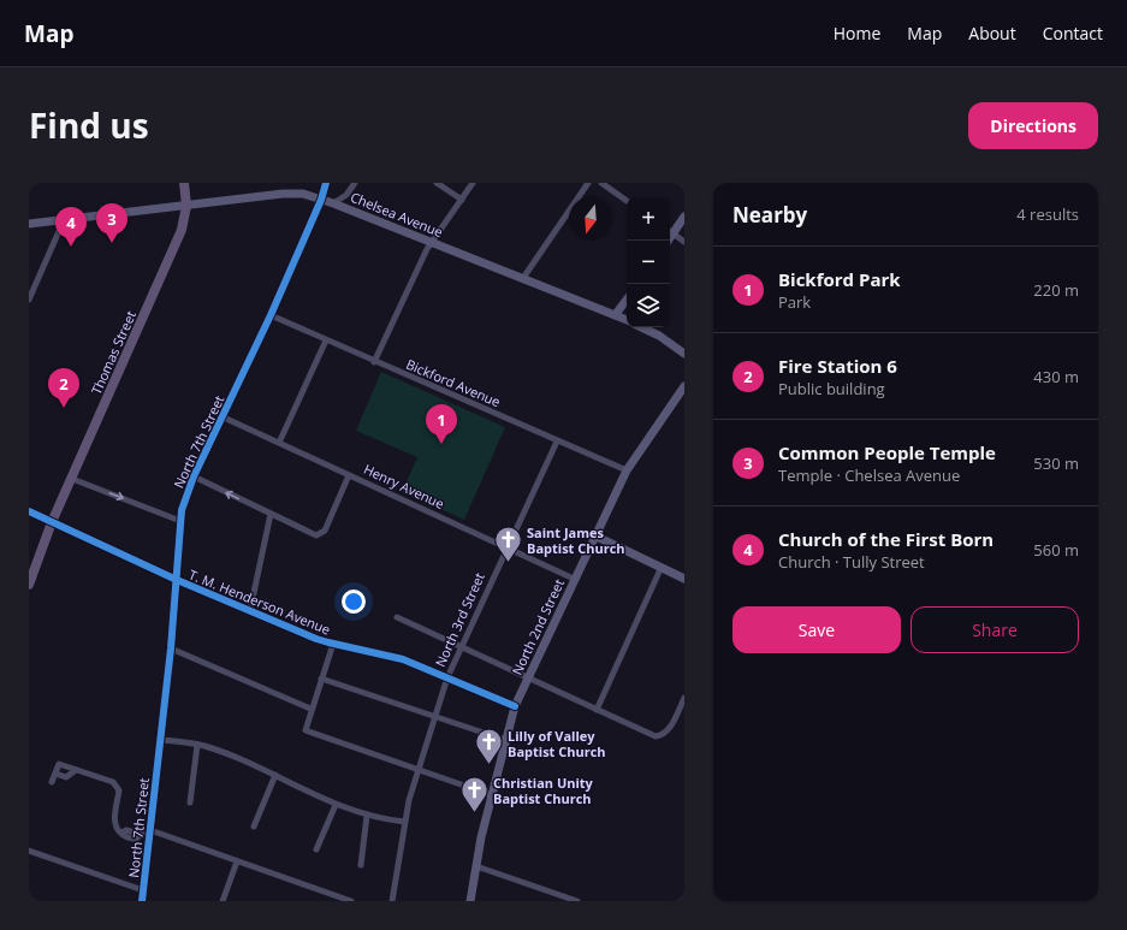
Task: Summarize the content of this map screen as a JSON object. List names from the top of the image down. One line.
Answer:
{"streets":{"main road":["Chelsea Avenue","Thomas Street","North 7th Street","T. M. Henderson Avenue","North 2nd Street"],"street":["Bickford Avenue","Henry Avenue","North 3rd Street"]},"crossings":[["Chelsea Avenue","Thomas Street"],["Chelsea Avenue","North 7th Street"],["Thomas Street","T. M. Henderson Avenue"],["Bickford Avenue","North 7th Street"],["Bickford Avenue","North 3rd Street"],["Bickford Avenue","North 2nd Street"],["North 7th Street","Henry Avenue"],["North 7th Street","T. M. Henderson Avenue"],["Henry Avenue","North 3rd Street"],["Henry Avenue","North 2nd Street"],["T. M. Henderson Avenue","North 3rd Street"],["T. M. Henderson Avenue","North 2nd Street"]],"places":{"church":["Saint James Baptist Church","Lilly of Valley Baptist Church","Christian Unity Baptist Church"]},"north":"bottom","page":{"header":"Map","nav":["Home","Map","About","Contact"],"title":"Find us","buttons":["Directions",["Save","Share"]],"heading":["Nearby","4 results"],"map_buttons":["+","−"],"pins":["3","4","2","1"],"list":[{"mark":"1","name":"Bickford Park","note":"Park","value":"220 m"},{"mark":"2","name":"Fire Station 6","note":"Public building","value":"430 m"},{"mark":"3","name":"Common People Temple","note":"Temple · Chelsea Avenue","value":"530 m"},{"mark":"4","name":"Church of the First Born","note":"Church · Tully Street","value":"560 m"}]}}
